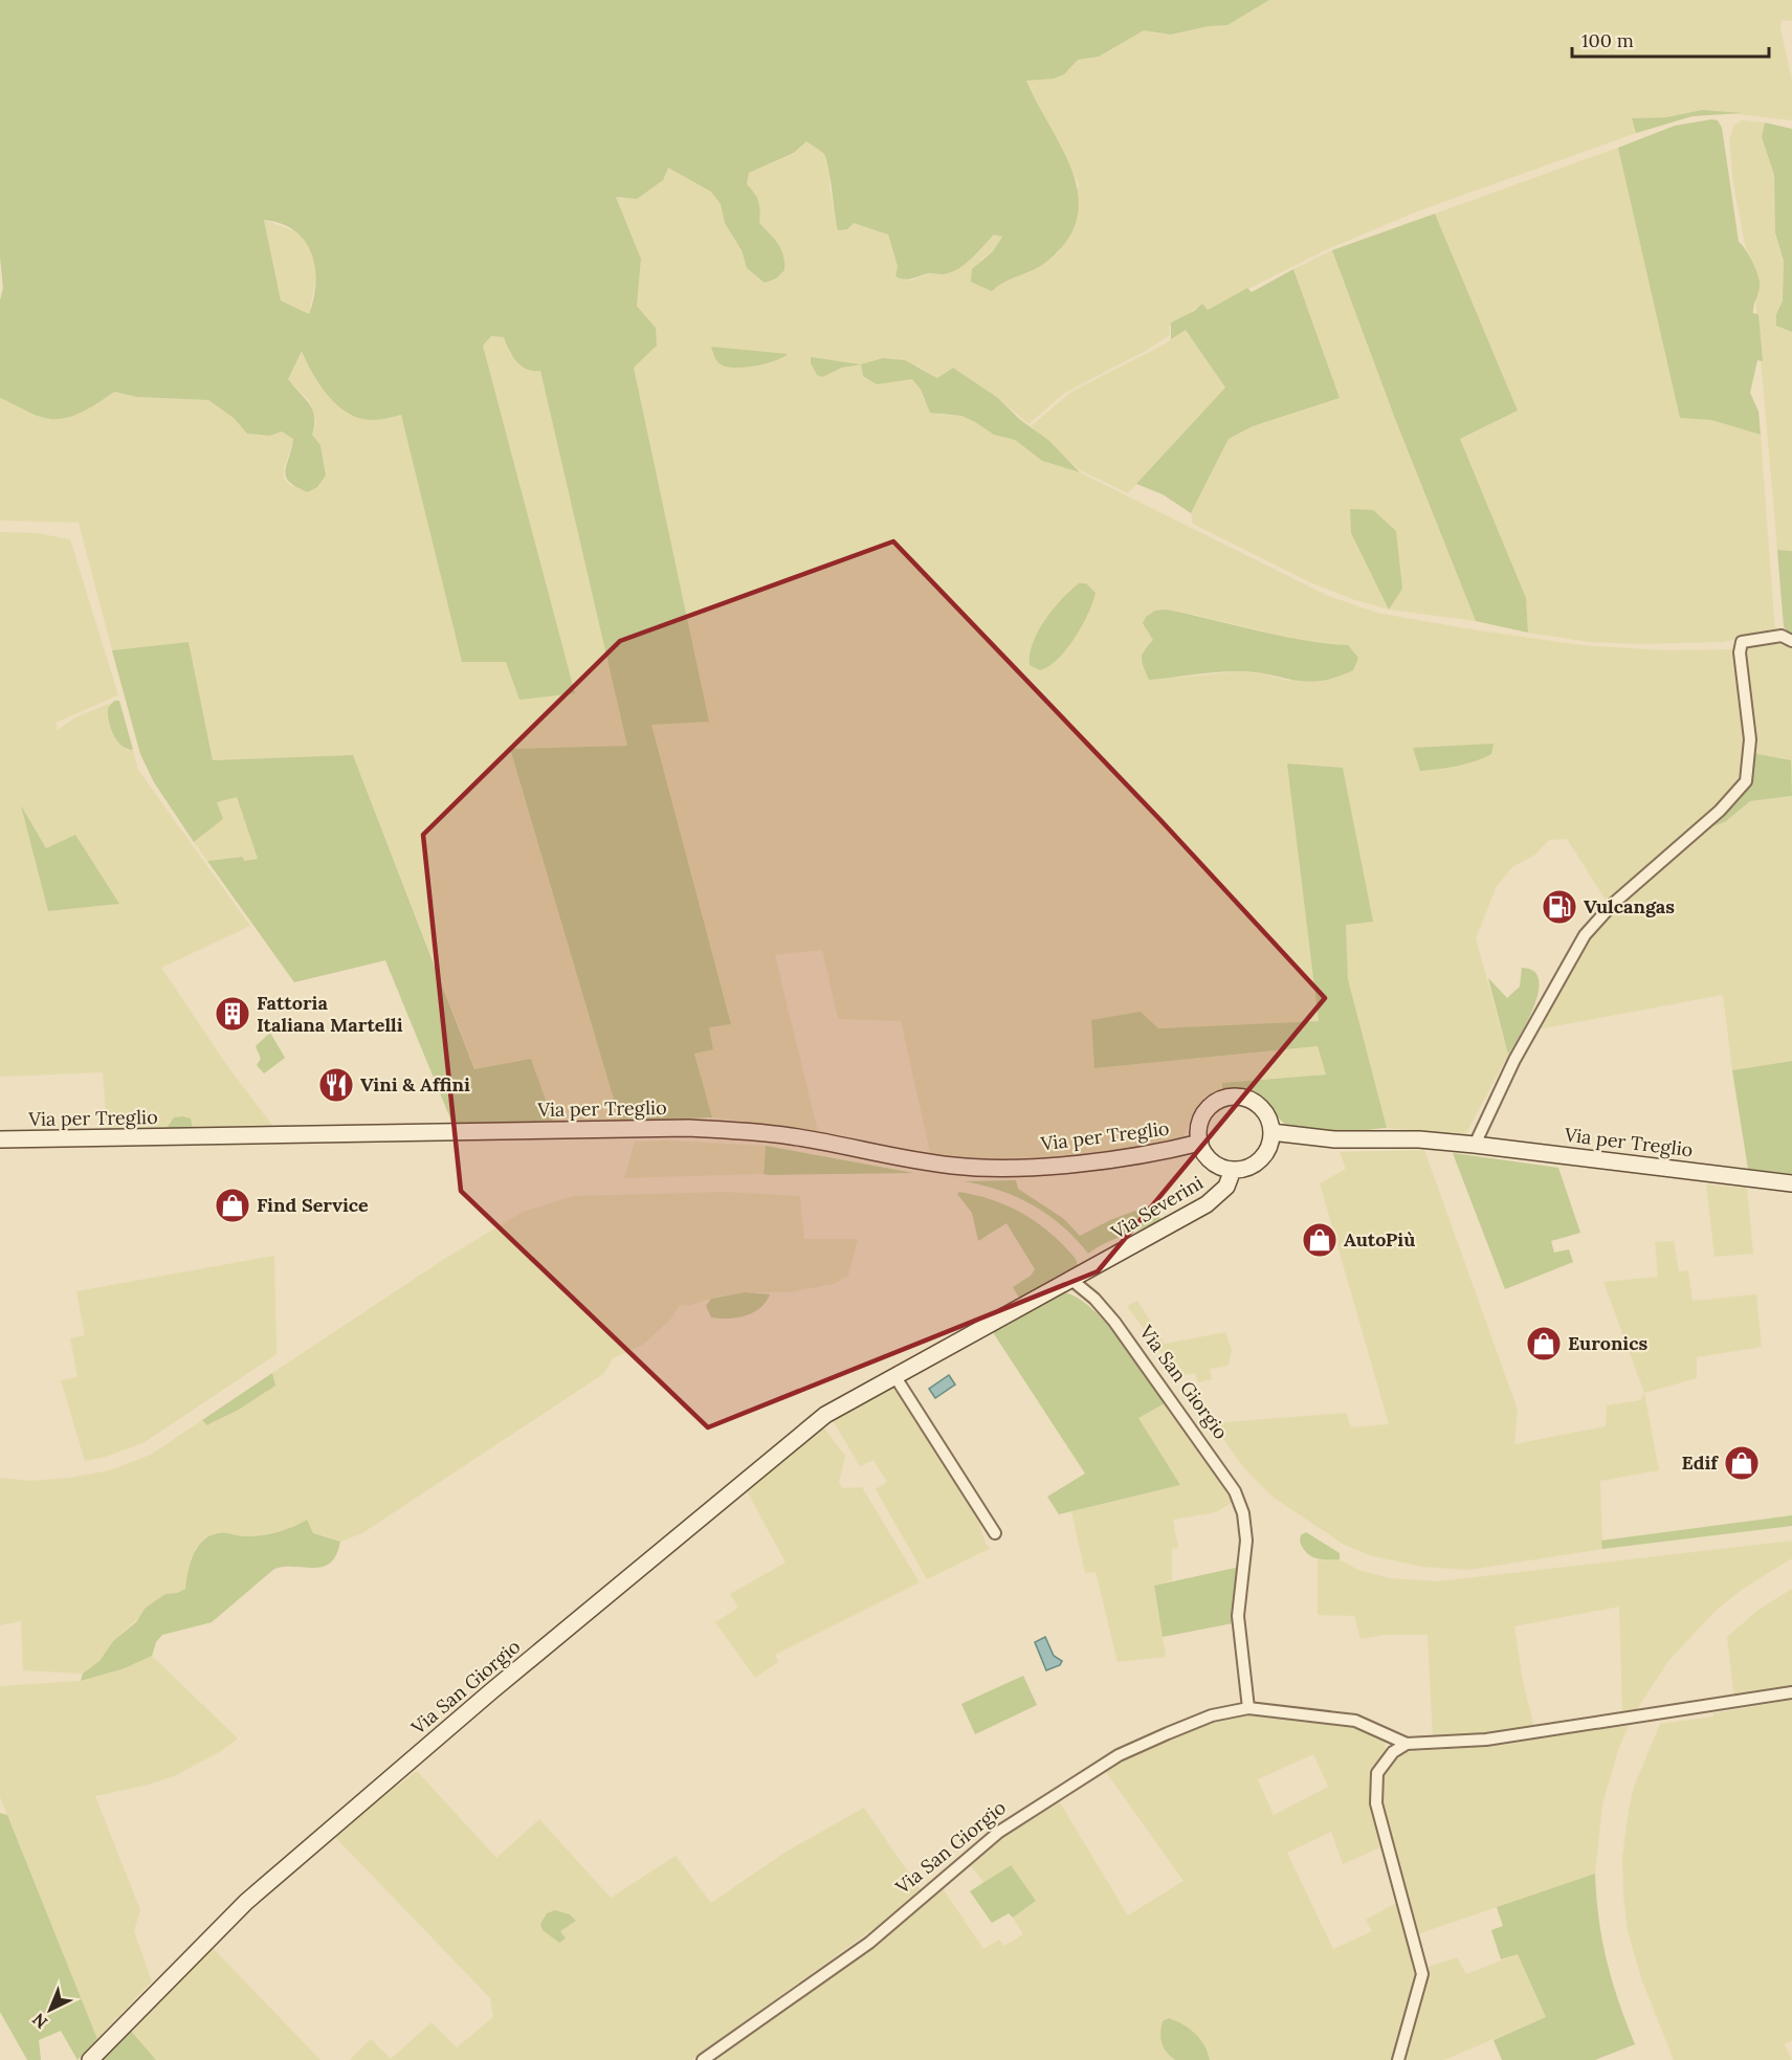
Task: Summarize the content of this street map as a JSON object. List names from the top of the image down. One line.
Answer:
{"streets":{"main road":["Via per Treglio","Via Severini","Via San Giorgio"]},"crossings":[["Via per Treglio","Via Severini"],["Via Severini","Via San Giorgio"]],"places":{"fuel station":["Vulcangas"],"building":["Fattoria Italiana Martelli"],"restaurant":["Vini & Affini"],"shop":["Find Service","AutoPiù","Euronics","Edif"]},"scale_bar":"100 m","north":"bottom left"}
